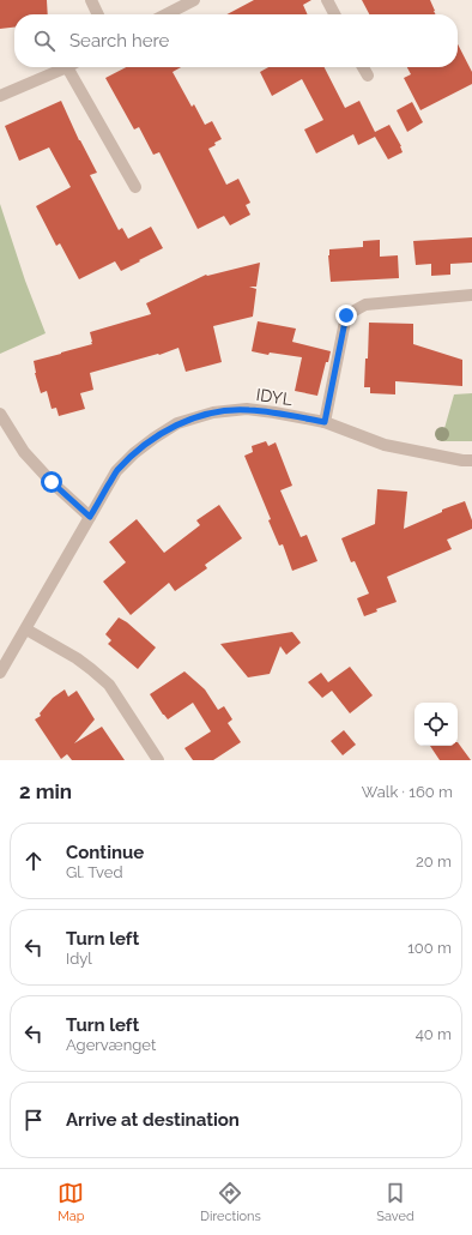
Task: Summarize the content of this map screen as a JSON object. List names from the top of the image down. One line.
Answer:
{"streets":{"street":["IDYL"]},"page":{"search":"Search here","heading":["2 min","Walk · 160 m"],"list":[["Continue","Gl. Tved","20 m"],["Turn left","Idyl","100 m"],["Turn left","Agervænget","40 m"],"Arrive at destination"],"nav":["Map","Directions","Saved"]}}
